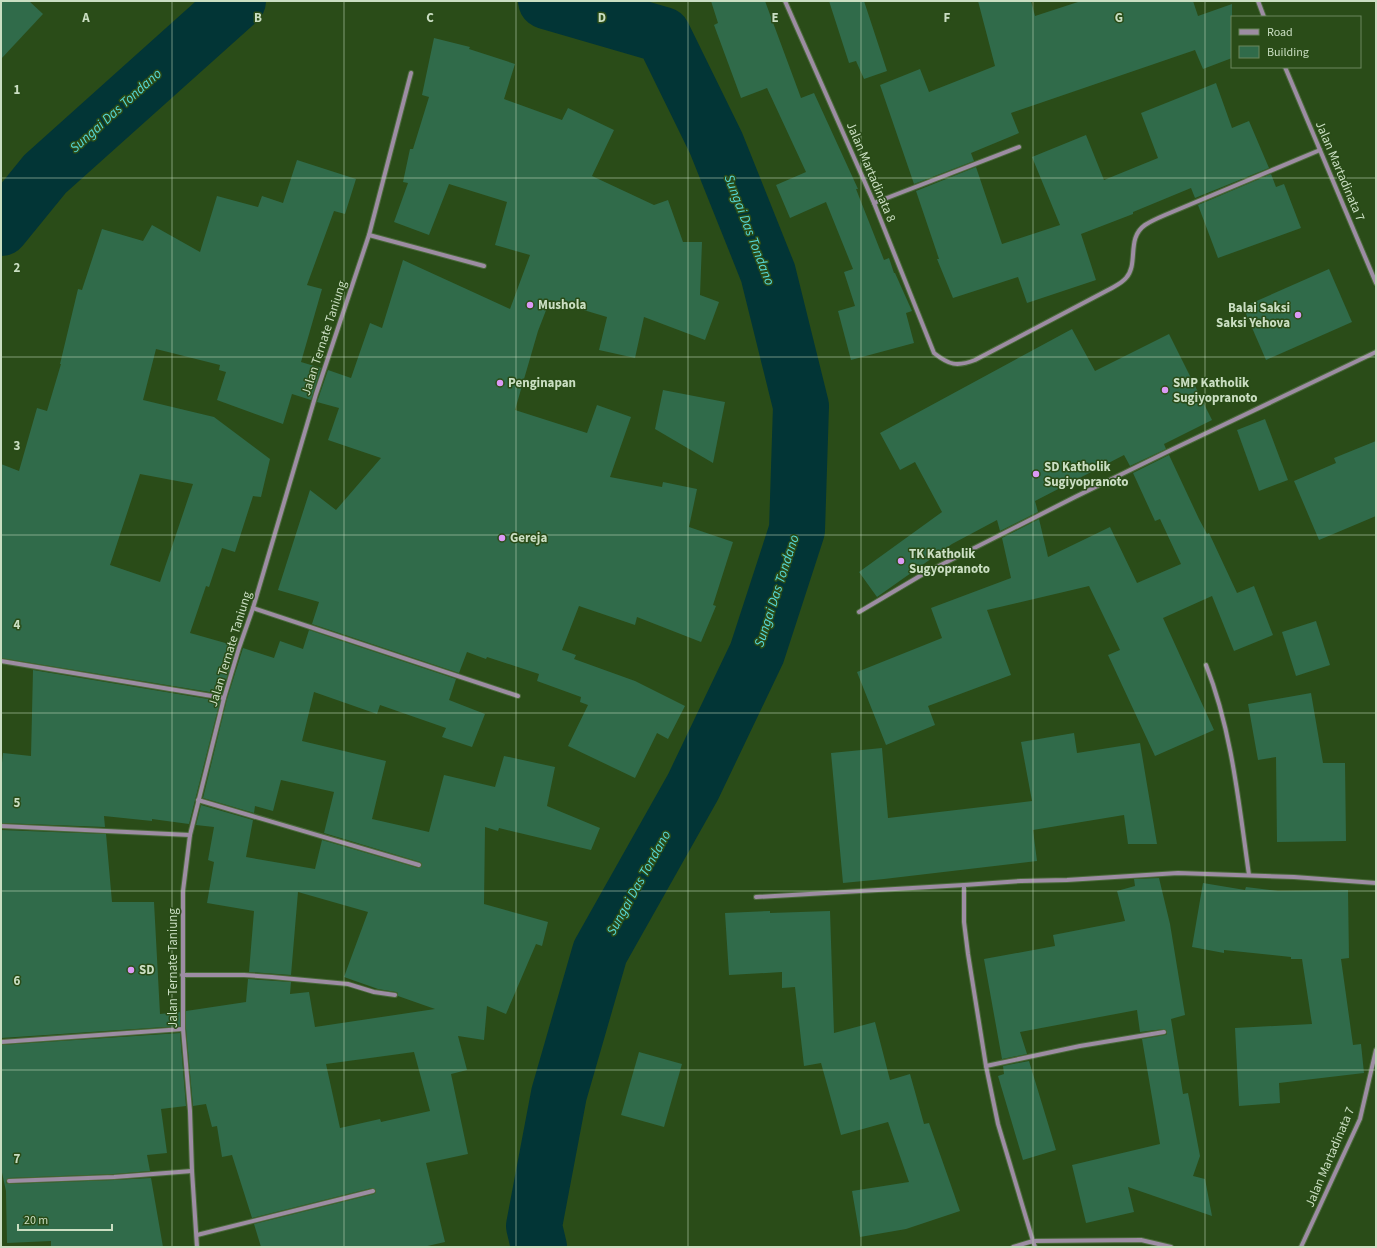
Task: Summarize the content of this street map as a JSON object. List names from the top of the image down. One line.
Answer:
{"streets":{"street":["Jalan Martadinata 7","Jalan Martadinata 8","Jalan Ternate Taniung"]},"crossings":[["Jalan Martadinata 7","Jalan Martadinata 8"]],"water":["Sungai Das Tondano"],"places":["Mushola","Balai Saksi Saksi Yehova","Penginapan","SMP Katholik Sugiyopranoto","SD Katholik Sugiyopranoto","Gereja","TK Katholik Sugyopranoto","SD"],"legend":["Road","Building"],"scale_bar":"20 m","grid":{"columns":["A","B","C","D","E","F","G"],"rows":["1","2","3","4","5","6","7"]}}
